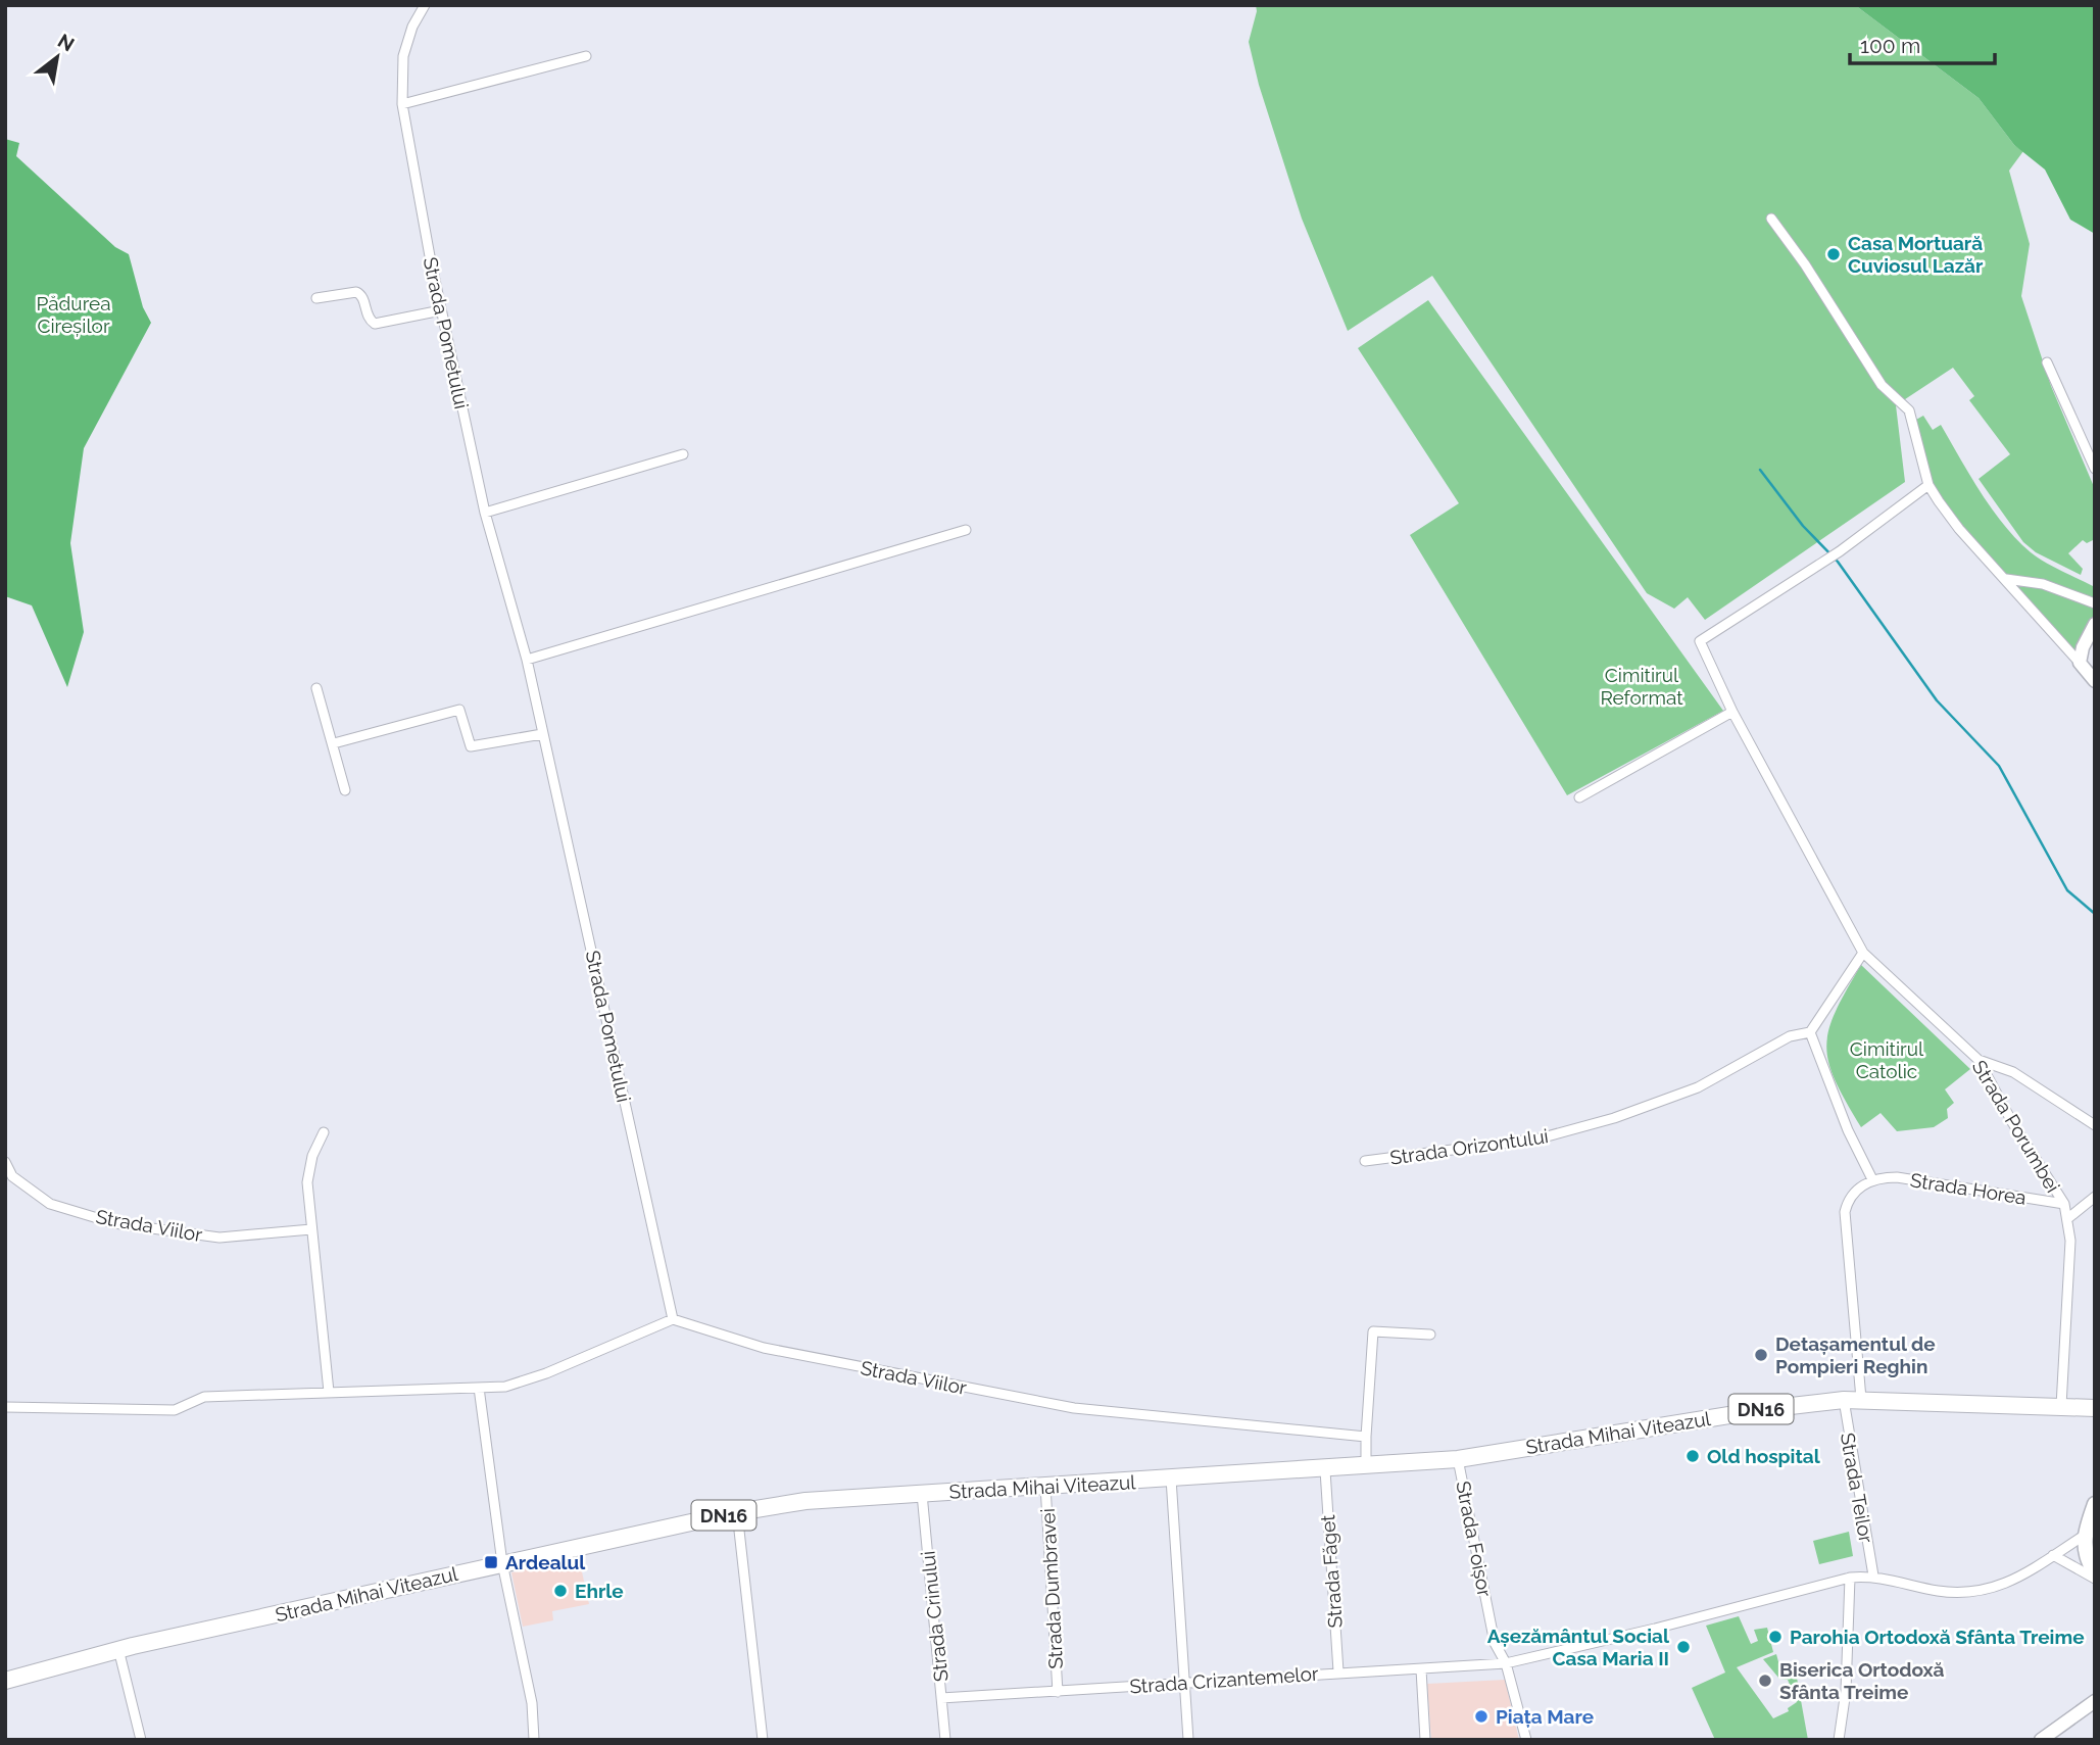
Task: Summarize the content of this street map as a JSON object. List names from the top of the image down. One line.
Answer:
{"streets":{"highway":["DN16","Strada Mihai Viteazul"],"street":["Strada Pometului","Strada Porumbei","Strada Orizontului","Strada Horea","Strada Viilor","Strada Teilor","Strada Foișor","Strada Făget","Strada Dumbravei","Strada Crinului","Strada Crizantemelor"]},"crossings":[["Strada Pometului","Strada Viilor"],["Strada Porumbei","Strada Horea"],["Strada Porumbei","Strada Mihai Viteazul"],["Strada Mihai Viteazul","Strada Teilor"],["Strada Mihai Viteazul","Strada Foișor"],["Strada Mihai Viteazul","Strada Făget"],["Strada Mihai Viteazul","Strada Dumbravei"],["Strada Mihai Viteazul","Strada Crinului"],["Strada Teilor","Strada Crizantemelor"],["Strada Foișor","Strada Crizantemelor"],["Strada Făget","Strada Crizantemelor"],["Strada Dumbravei","Strada Crizantemelor"],["Strada Crinului","Strada Crizantemelor"]],"parks":["Pădurea Cireșilor","Cimitirul Reformat","Cimitirul Catolic"],"places":{"other":["Casa Mortuară Cuviosul Lazăr","Detașamentul de Pompieri Reghin","Old hospital","Ehrle","Parohia Ortodoxă Sfânta Treime","Așezământul Social Casa Maria II","Biserica Ortodoxă Sfânta Treime","Piața Mare"],"transit":["Ardealul"]},"scale_bar":"100 m","north":"top right"}
